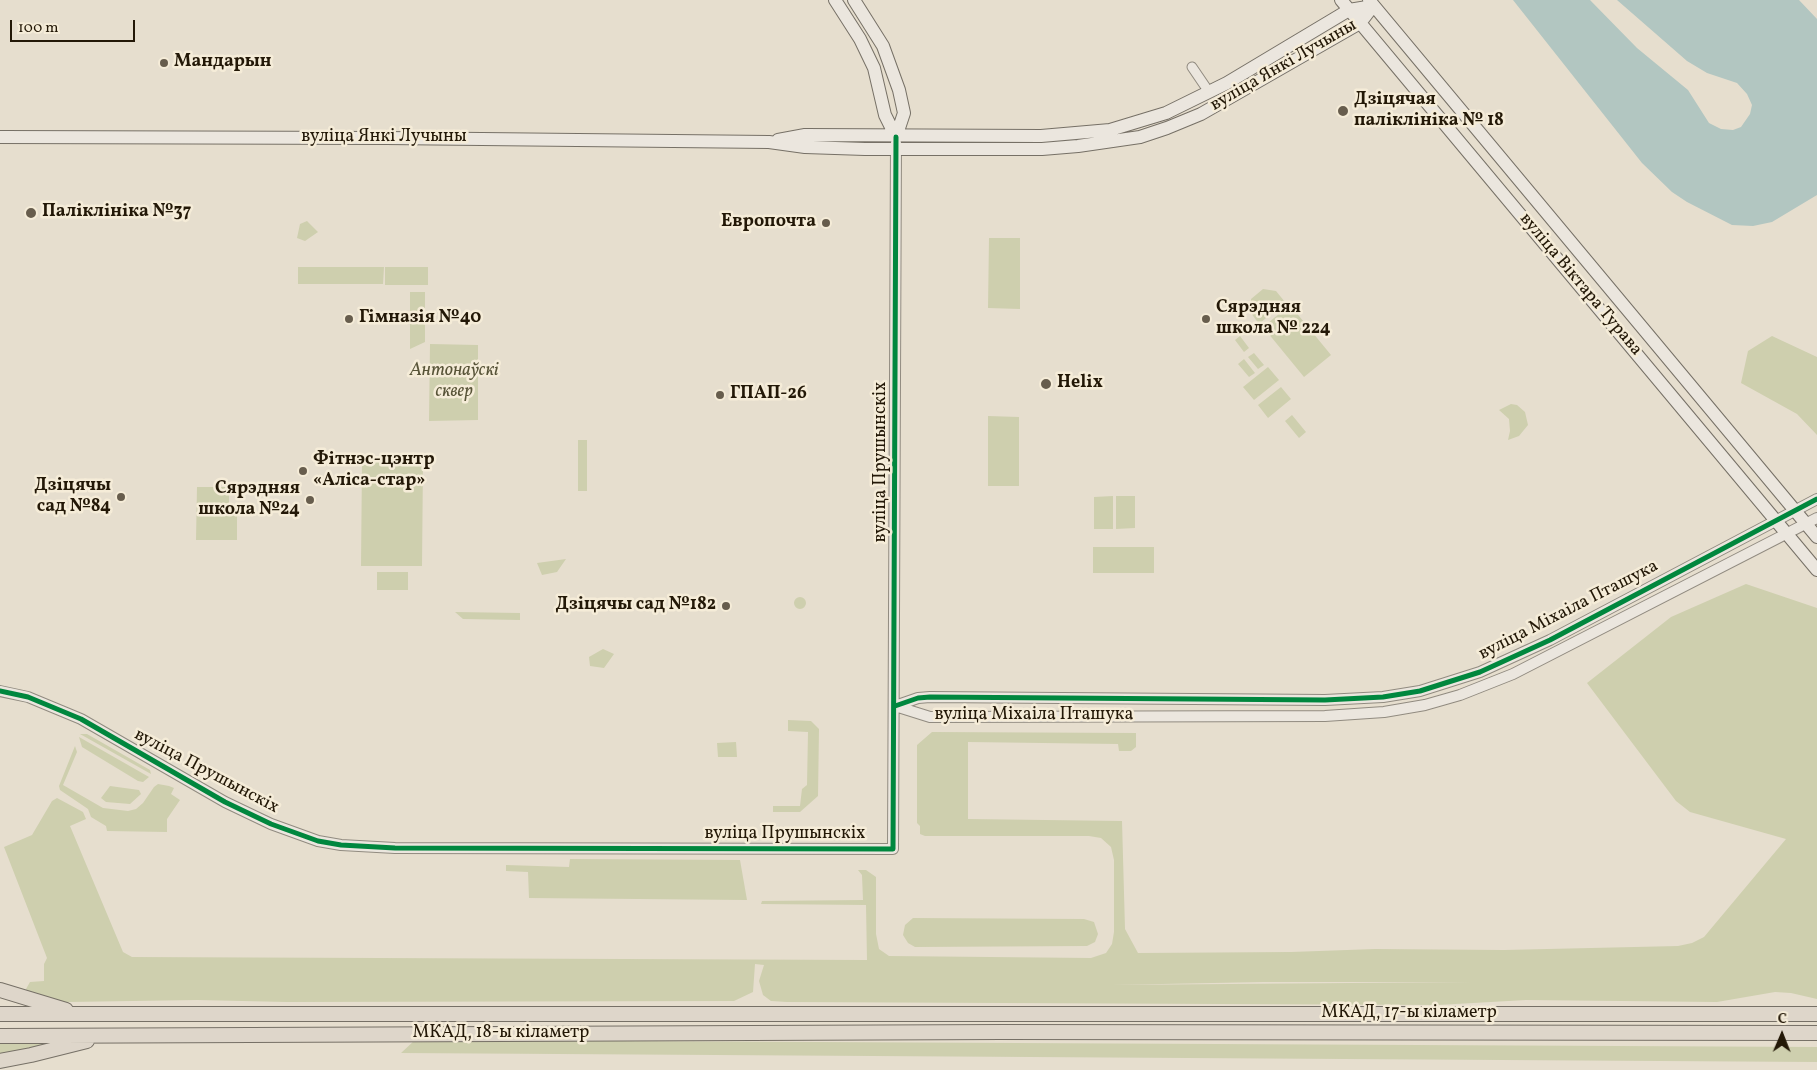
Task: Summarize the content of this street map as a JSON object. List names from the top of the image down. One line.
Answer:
{"streets":{"highway":["МКАД, 17-ы кіламетр","МКАД, 18-ы кіламетр"],"main road":["вуліца Янкі Лучыны","вуліца Віктара Турава"],"street":["вуліца Прушынскіх","вуліца Міхаіла Пташука"]},"crossings":[["вуліца Янкі Лучыны","вуліца Віктара Турава"],["вуліца Янкі Лучыны","вуліца Прушынскіх"],["вуліца Віктара Турава","вуліца Міхаіла Пташука"],["вуліца Прушынскіх","вуліца Міхаіла Пташука"],["МКАД, 17-ы кіламетр","МКАД, 18-ы кіламетр"]],"parks":["Антонаўскі сквер"],"places":["Мандарын","Дзіцячая паліклініка № 18","Паліклініка №37","Европочта","Гімназія №40","Сярэдняя школа № 224","Helix","ГПАП-26","Фітнэс-цэнтр «Аліса-стар»","Дзіцячы сад №84","Сярэдняя школа №24","Дзіцячы сад №182"],"scale_bar":"100 m","north":"top"}
